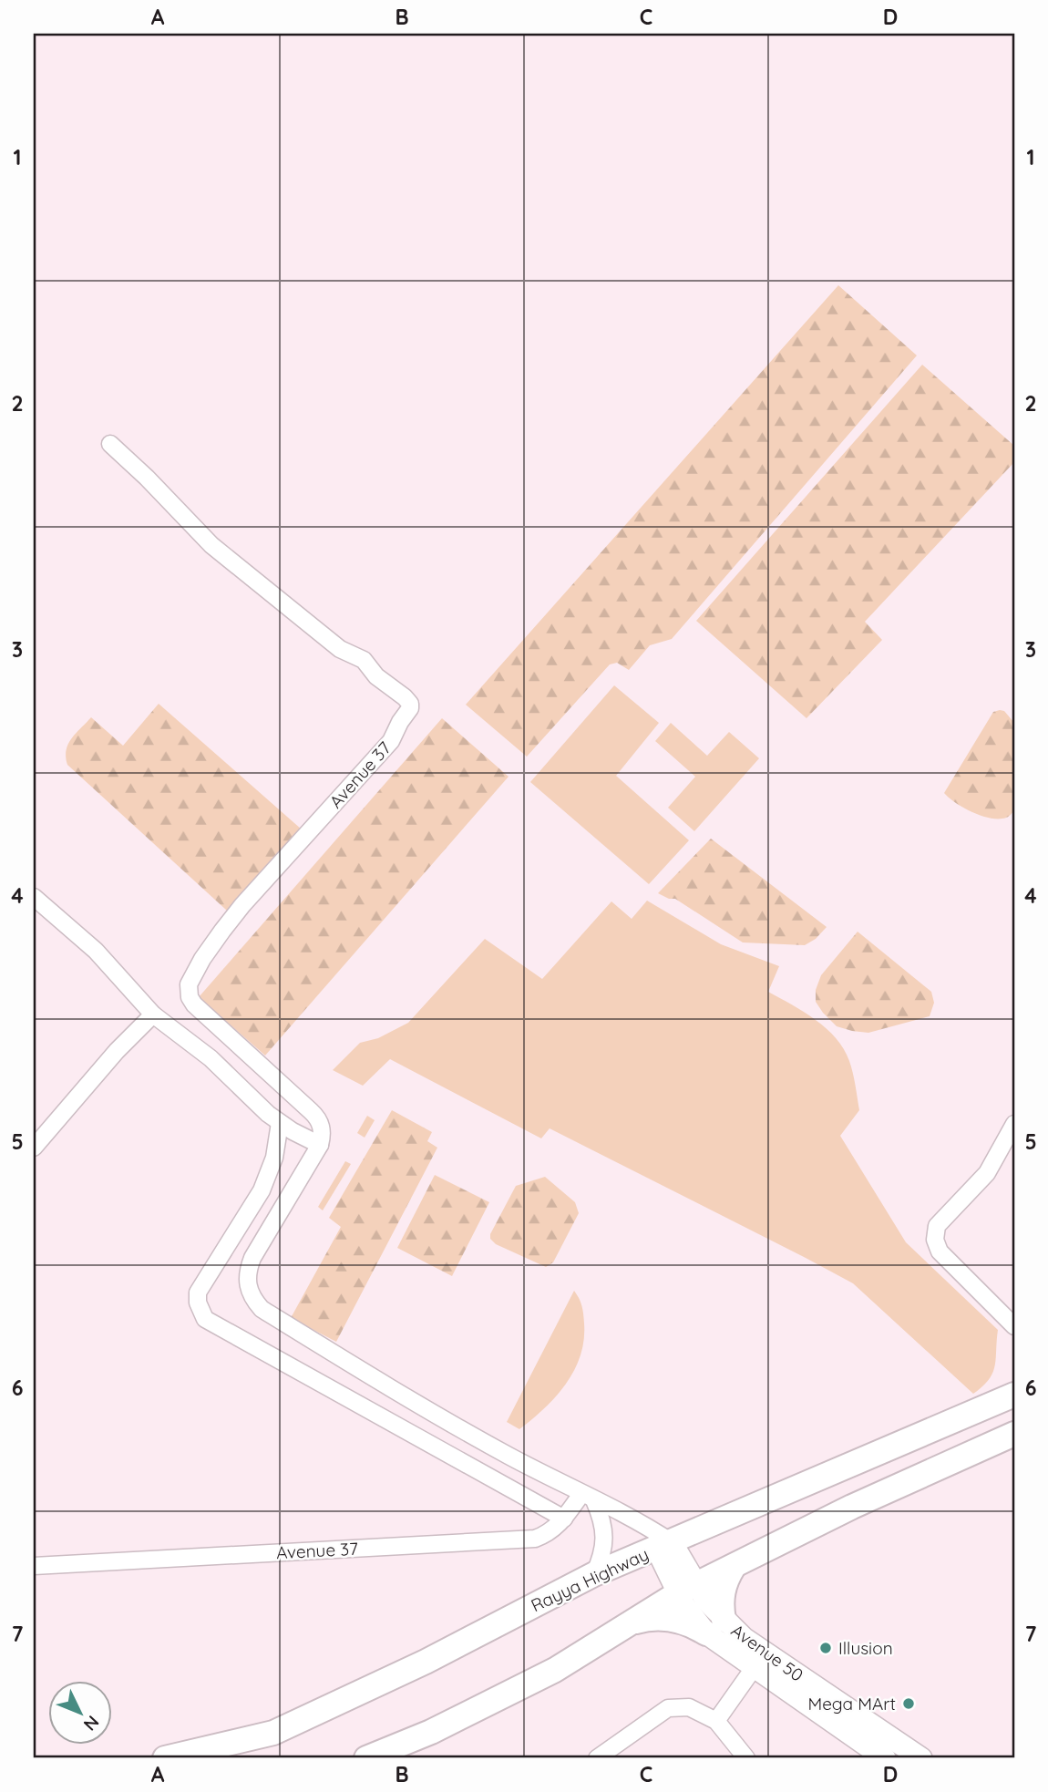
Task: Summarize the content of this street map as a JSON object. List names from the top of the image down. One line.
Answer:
{"streets":{"main road":["Rayya Highway"],"street":["Avenue 37","Avenue 50"]},"crossings":[["Rayya Highway","Avenue 50"]],"places":["Illusion","Mega MArt"],"north":"bottom right","grid":{"columns":["A","B","C","D"],"rows":["1","2","3","4","5","6","7"]}}
